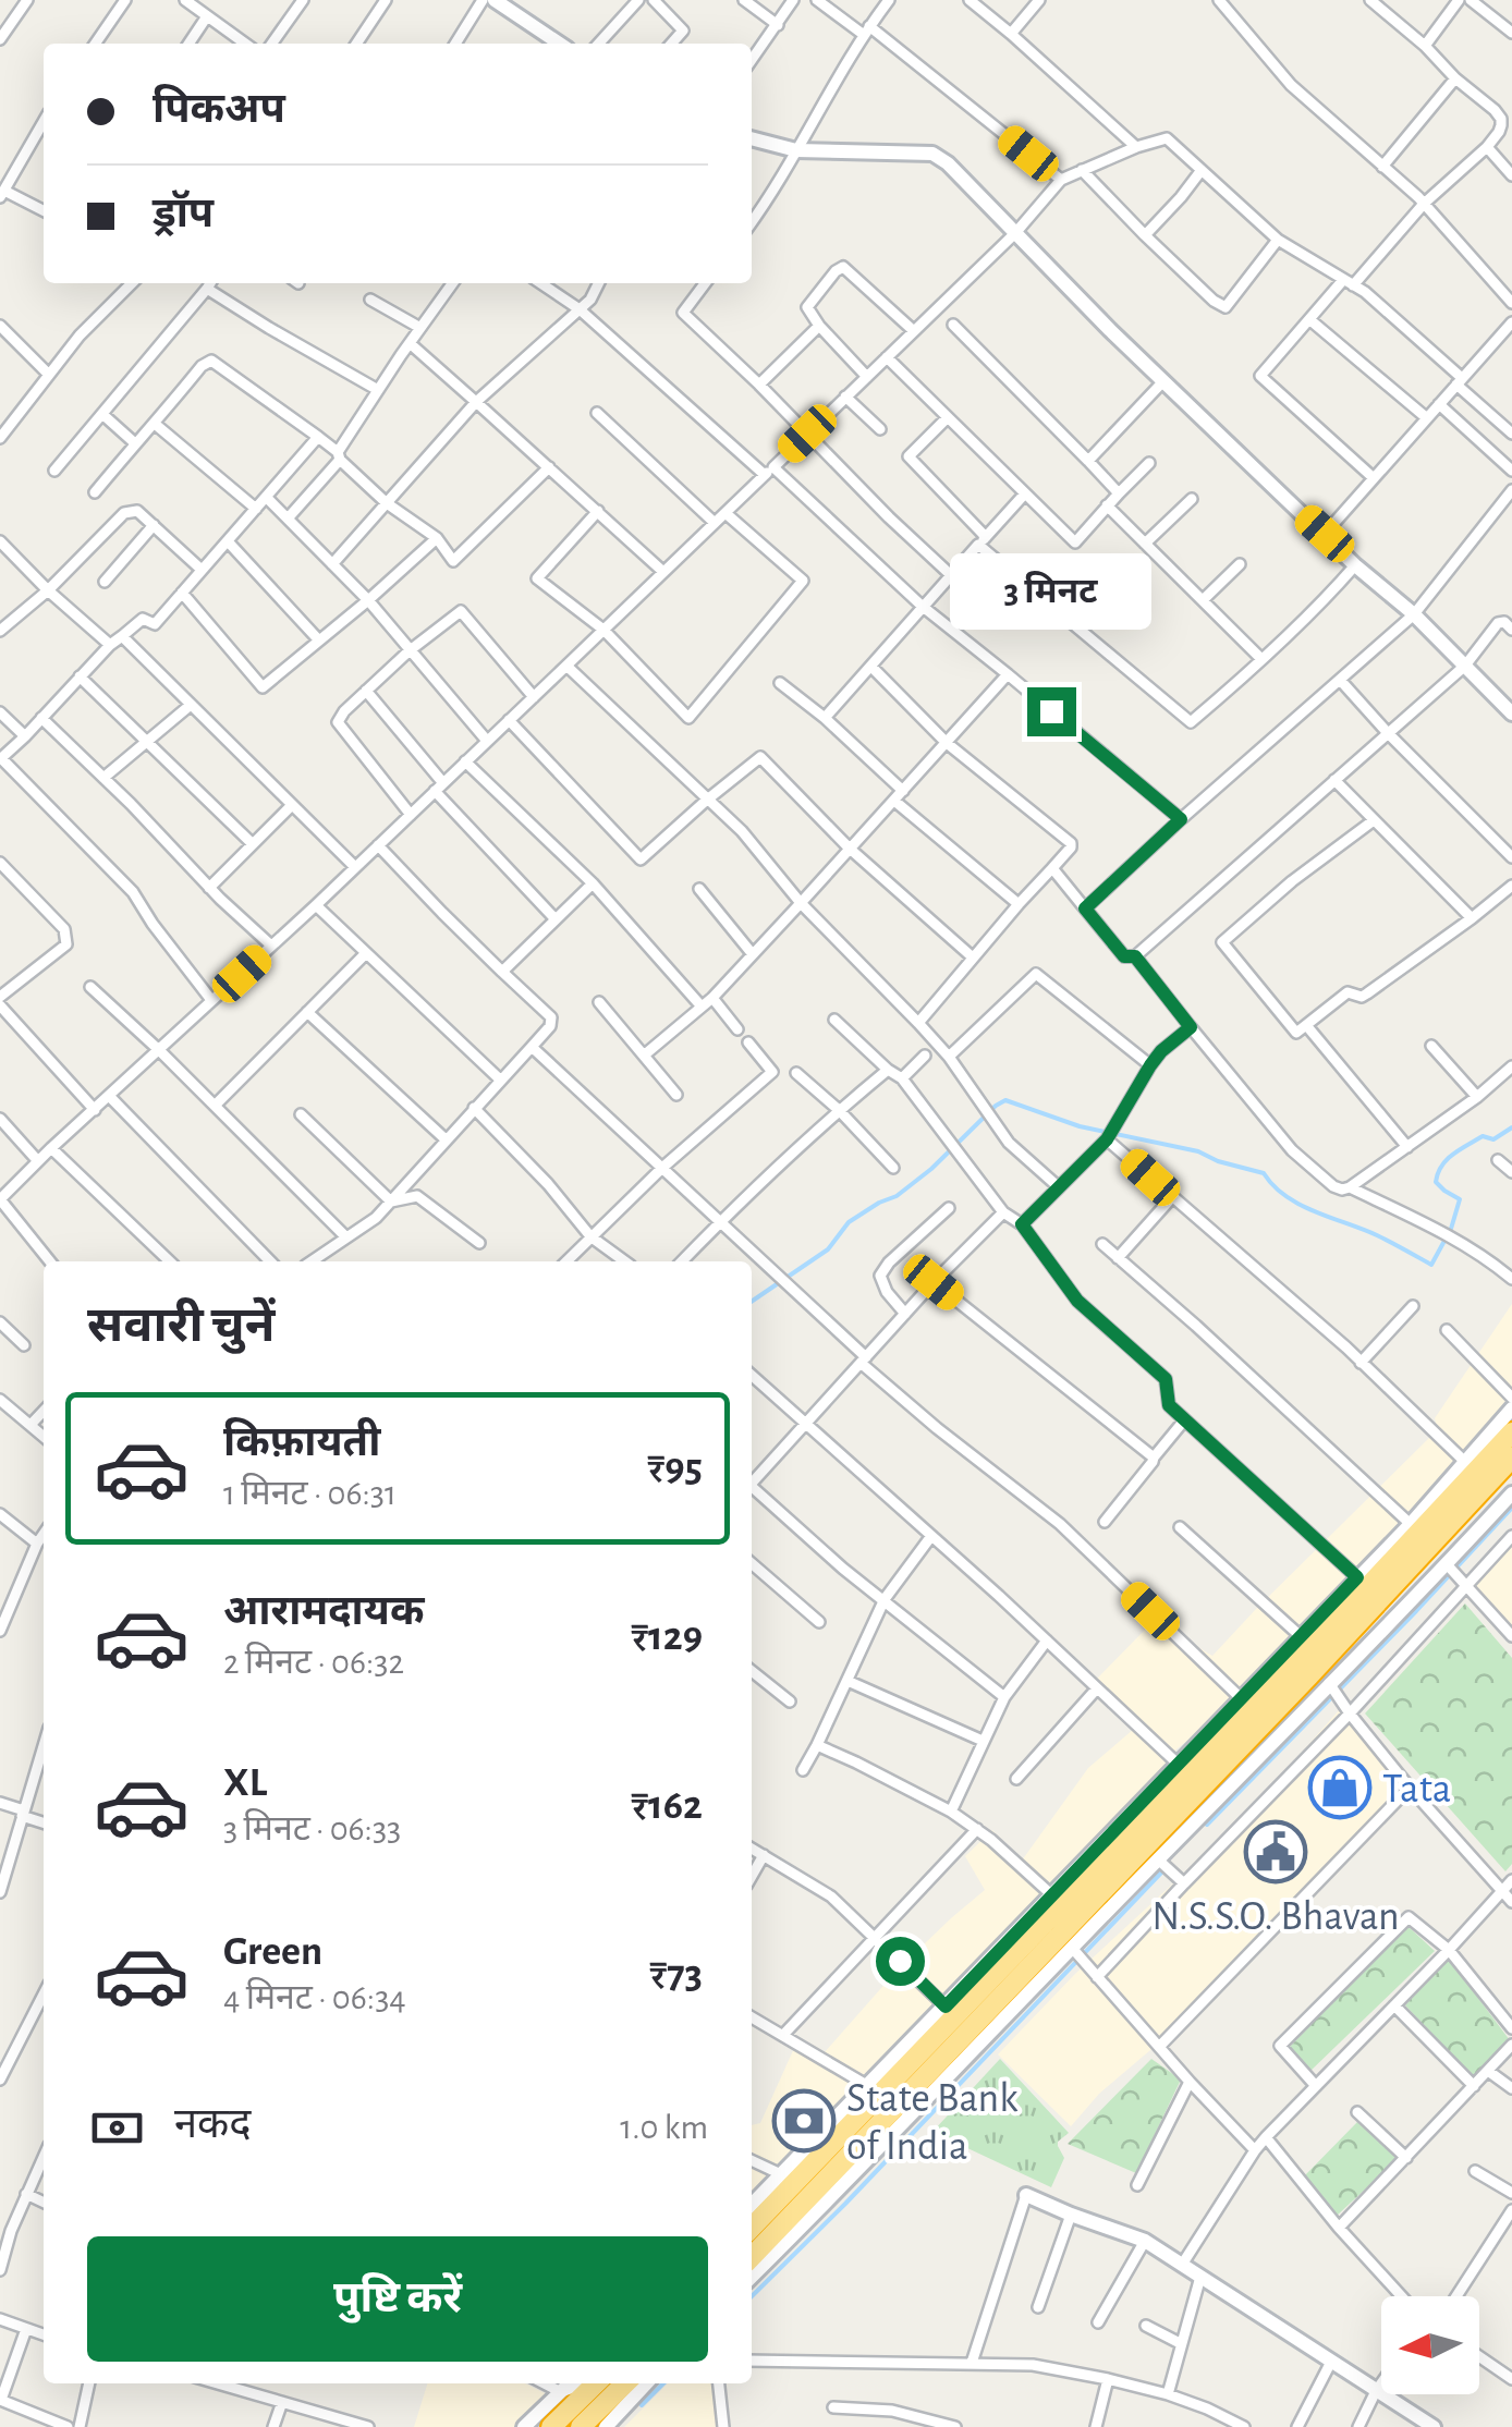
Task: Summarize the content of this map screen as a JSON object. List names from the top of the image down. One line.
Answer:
{"places":{"shop":["Tata"],"public building":["N.S.S.O. Bhavan"],"bank":["State Bank of India"]},"north":"left","page":{"banner":["पिकअप","ड्रॉप"],"bubble":"3 मिनट","heading":"सवारी चुनें","list":[{"name":"किफ़ायती","note":"1 मिनट · 06:31","value":"₹95"},{"name":"आरामदायक","note":"2 मिनट · 06:32","value":"₹129"},{"name":"XL","note":"3 मिनट · 06:33","value":"₹162"},{"name":"Green","note":"4 मिनट · 06:34","value":"₹73"}],"pay":["नकद","1.0 km"],"buttons":"पुष्टि करें"}}
